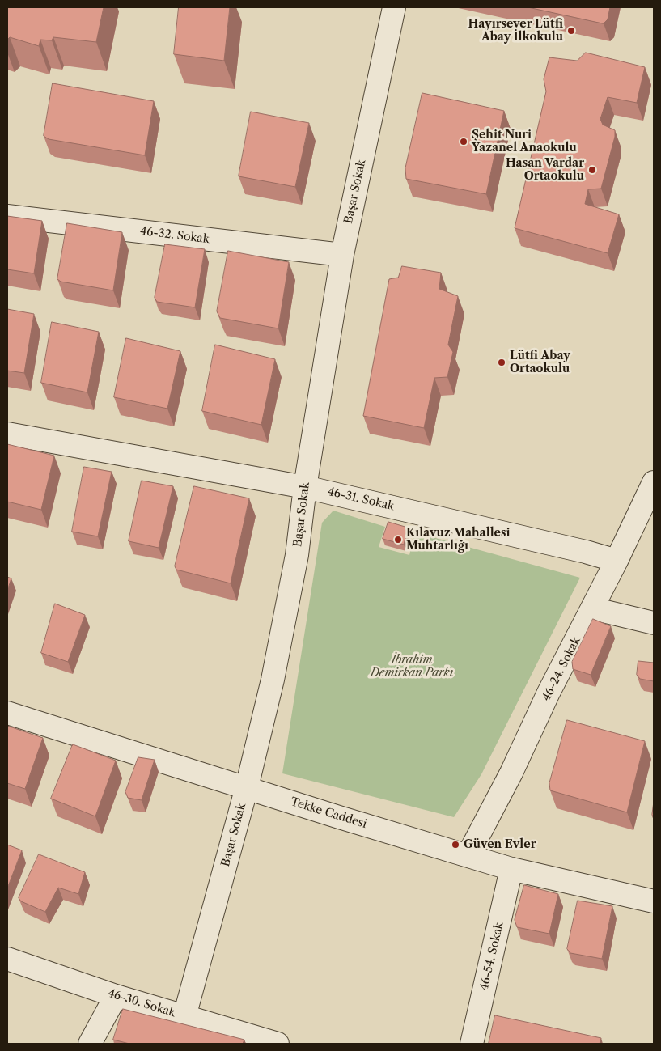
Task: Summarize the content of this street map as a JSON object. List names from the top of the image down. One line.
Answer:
{"streets":{"street":["Başar Sokak","46-32. Sokak","46-31. Sokak","46-24. Sokak","Tekke Caddesi","46-54. Sokak","46-30. Sokak"]},"crossings":[["Başar Sokak","46-32. Sokak"],["Başar Sokak","46-31. Sokak"],["Başar Sokak","Tekke Caddesi"],["Başar Sokak","46-30. Sokak"],["46-31. Sokak","46-24. Sokak"],["46-24. Sokak","Tekke Caddesi"],["Tekke Caddesi","46-54. Sokak"]],"parks":["İbrahim Demirkan Parkı"],"places":["Hayırsever Lütfi Abay İlkokulu","Şehit Nuri Yazanel Anaokulu","Hasan Vardar Ortaokulu","Lütfi Abay Ortaokulu","Kılavuz Mahallesi Muhtarlığı","Güven Evler"]}
